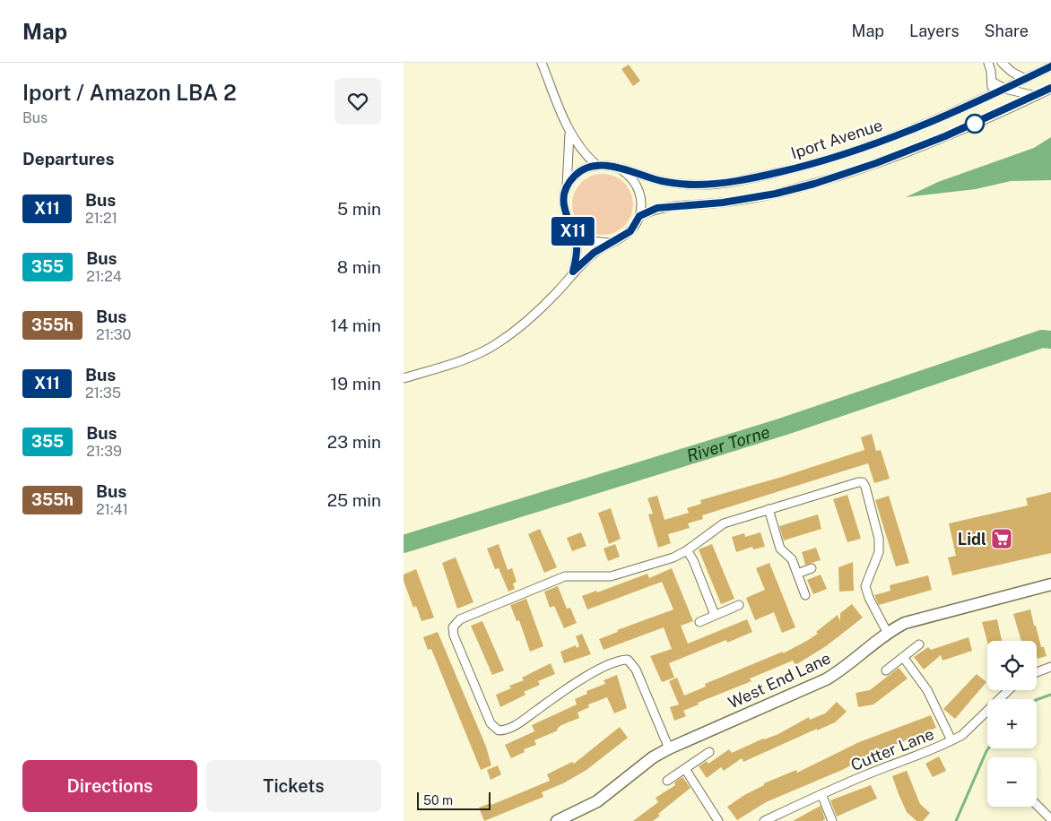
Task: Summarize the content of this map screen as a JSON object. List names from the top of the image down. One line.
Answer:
{"streets":{"street":["Iport Avenue","West End Lane","Cutter Lane"]},"water":["River Torne"],"places":{"supermarket":["Lidl"]},"lines":["bus line X11"],"scale_bar":"50 m","page":{"header":"Map","nav":["Map","Layers","Share"],"heading":[["Iport / Amazon LBA 2","Bus"],"Departures"],"on_map":"X11","list":[{"mark":"X11","name":"Bus","note":"21:21","value":"5 min"},{"mark":"355","name":"Bus","note":"21:24","value":"8 min"},{"mark":"355h","name":"Bus","note":"21:30","value":"14 min"},{"mark":"X11","name":"Bus","note":"21:35","value":"19 min"},{"mark":"355","name":"Bus","note":"21:39","value":"23 min"},{"mark":"355h","name":"Bus","note":"21:41","value":"25 min"}],"map_buttons":["+","−"],"buttons":["Directions","Tickets"],"scale":"50 m"}}
